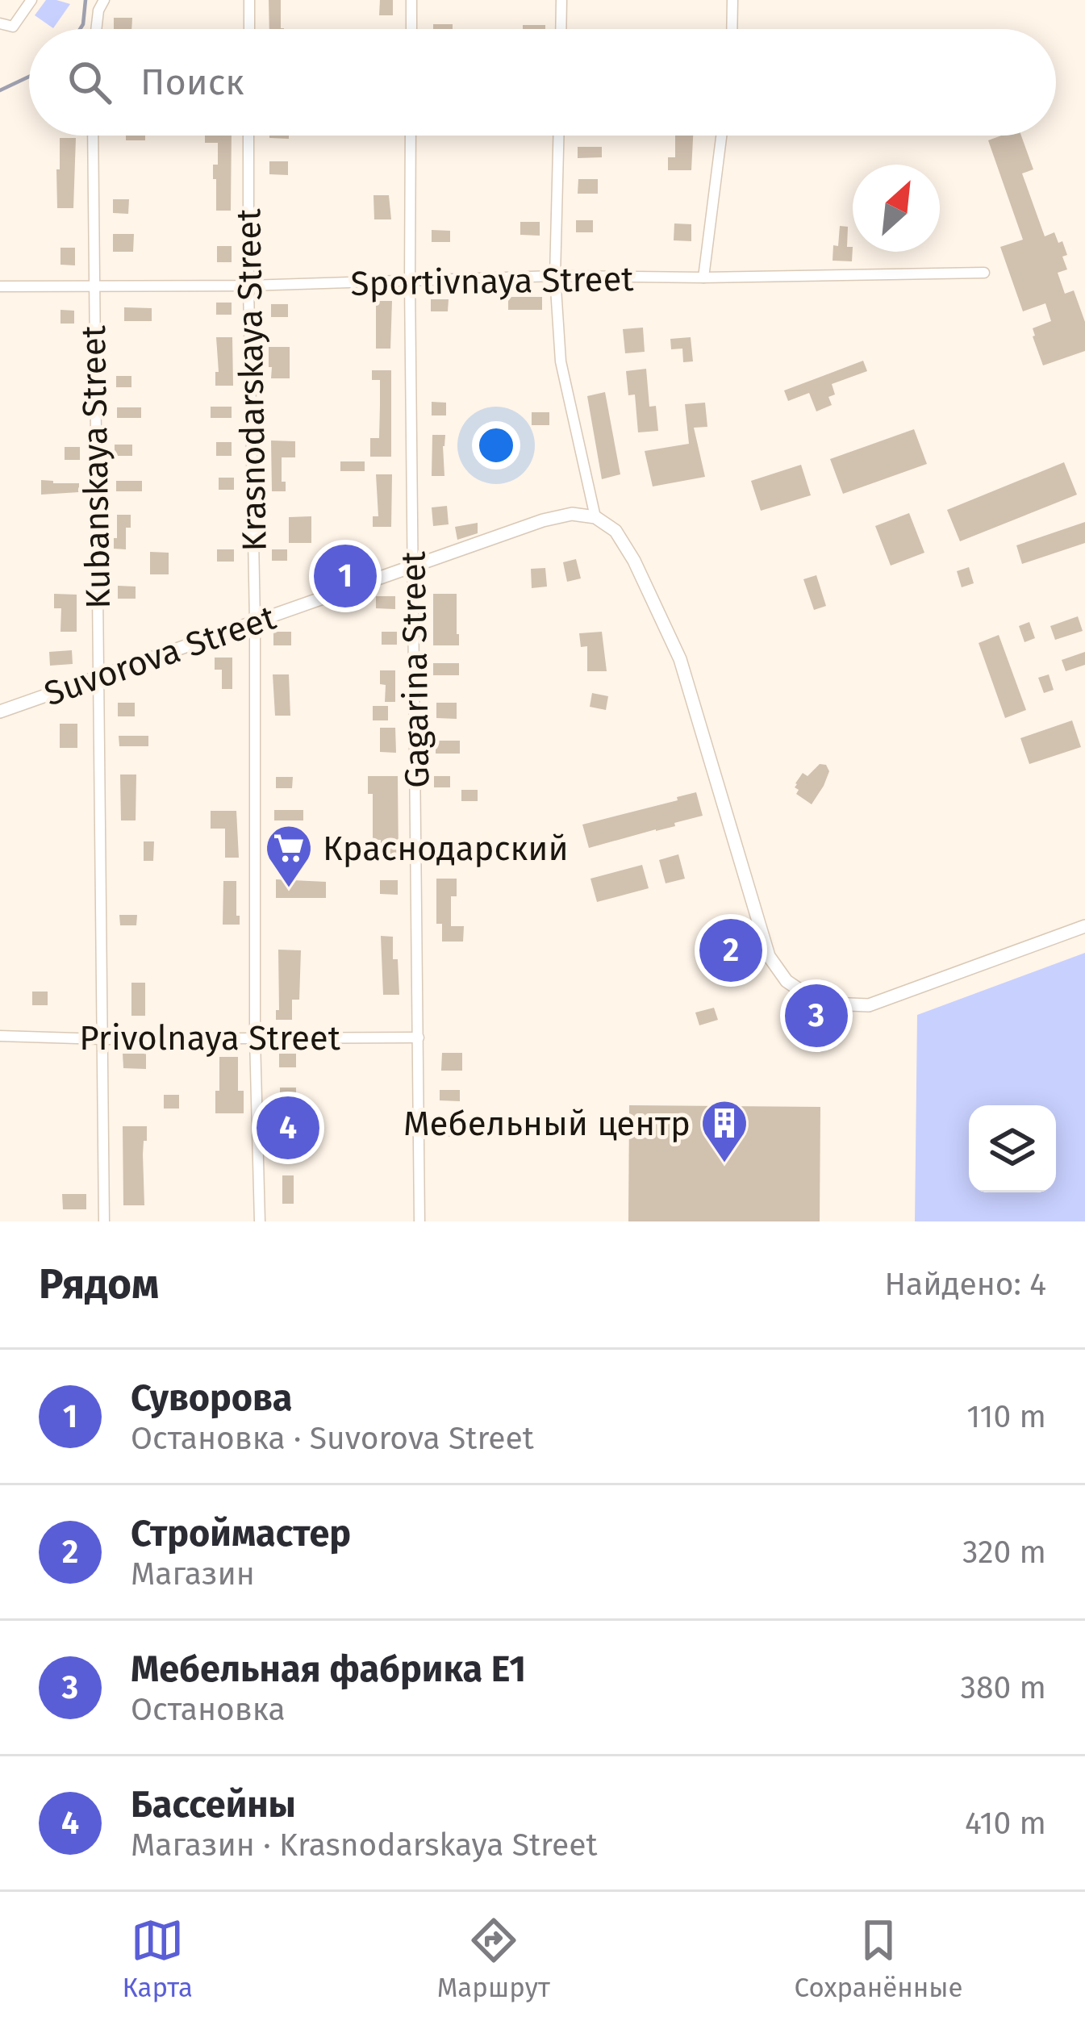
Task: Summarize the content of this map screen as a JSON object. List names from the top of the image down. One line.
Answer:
{"streets":{"street":["Sportivnaya Street","Krasnodarskaya Street","Kubanskaya Street","Suvorova Street","Gagarina Street","Privolnaya Street"]},"crossings":[["Sportivnaya Street","Krasnodarskaya Street"],["Sportivnaya Street","Kubanskaya Street"],["Sportivnaya Street","Gagarina Street"],["Krasnodarskaya Street","Suvorova Street"],["Krasnodarskaya Street","Privolnaya Street"],["Kubanskaya Street","Suvorova Street"],["Kubanskaya Street","Privolnaya Street"],["Suvorova Street","Gagarina Street"],["Gagarina Street","Privolnaya Street"]],"places":{"supermarket":["Краснодарский"],"building":["Мебельный центр"]},"north":"top right","page":{"search":"Поиск","pins":["1","2","3","4"],"heading":["Рядом","Найдено: 4"],"list":[{"mark":"1","name":"Суворова","note":"Остановка · Suvorova Street","value":"110 m"},{"mark":"2","name":"Строймастер","note":"Магазин","value":"320 m"},{"mark":"3","name":"Мебельная фабрика Е1","note":"Остановка","value":"380 m"},{"mark":"4","name":"Бассейны","note":"Магазин · Krasnodarskaya Street","value":"410 m"}],"nav":["Карта","Маршрут","Сохранённые"]}}
